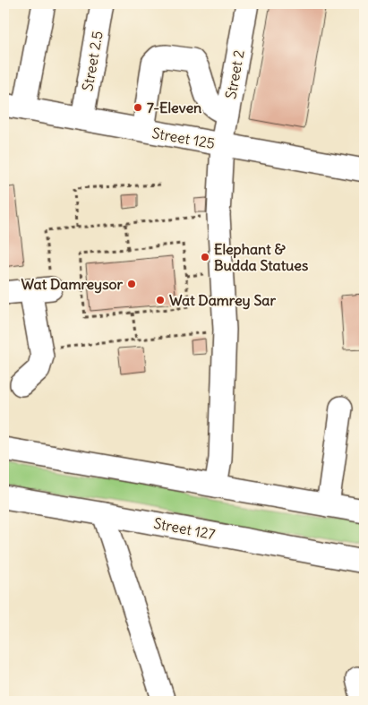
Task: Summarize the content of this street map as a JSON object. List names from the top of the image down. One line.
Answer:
{"streets":{"street":["Street 2.5","Street 2","Street 125","Street 127"]},"crossings":[["Street 2.5","Street 125"],["Street 2","Street 125"]],"places":["7-Eleven","Elephant & Budda Statues","Wat Damreysor","Wat Damrey Sar"]}
